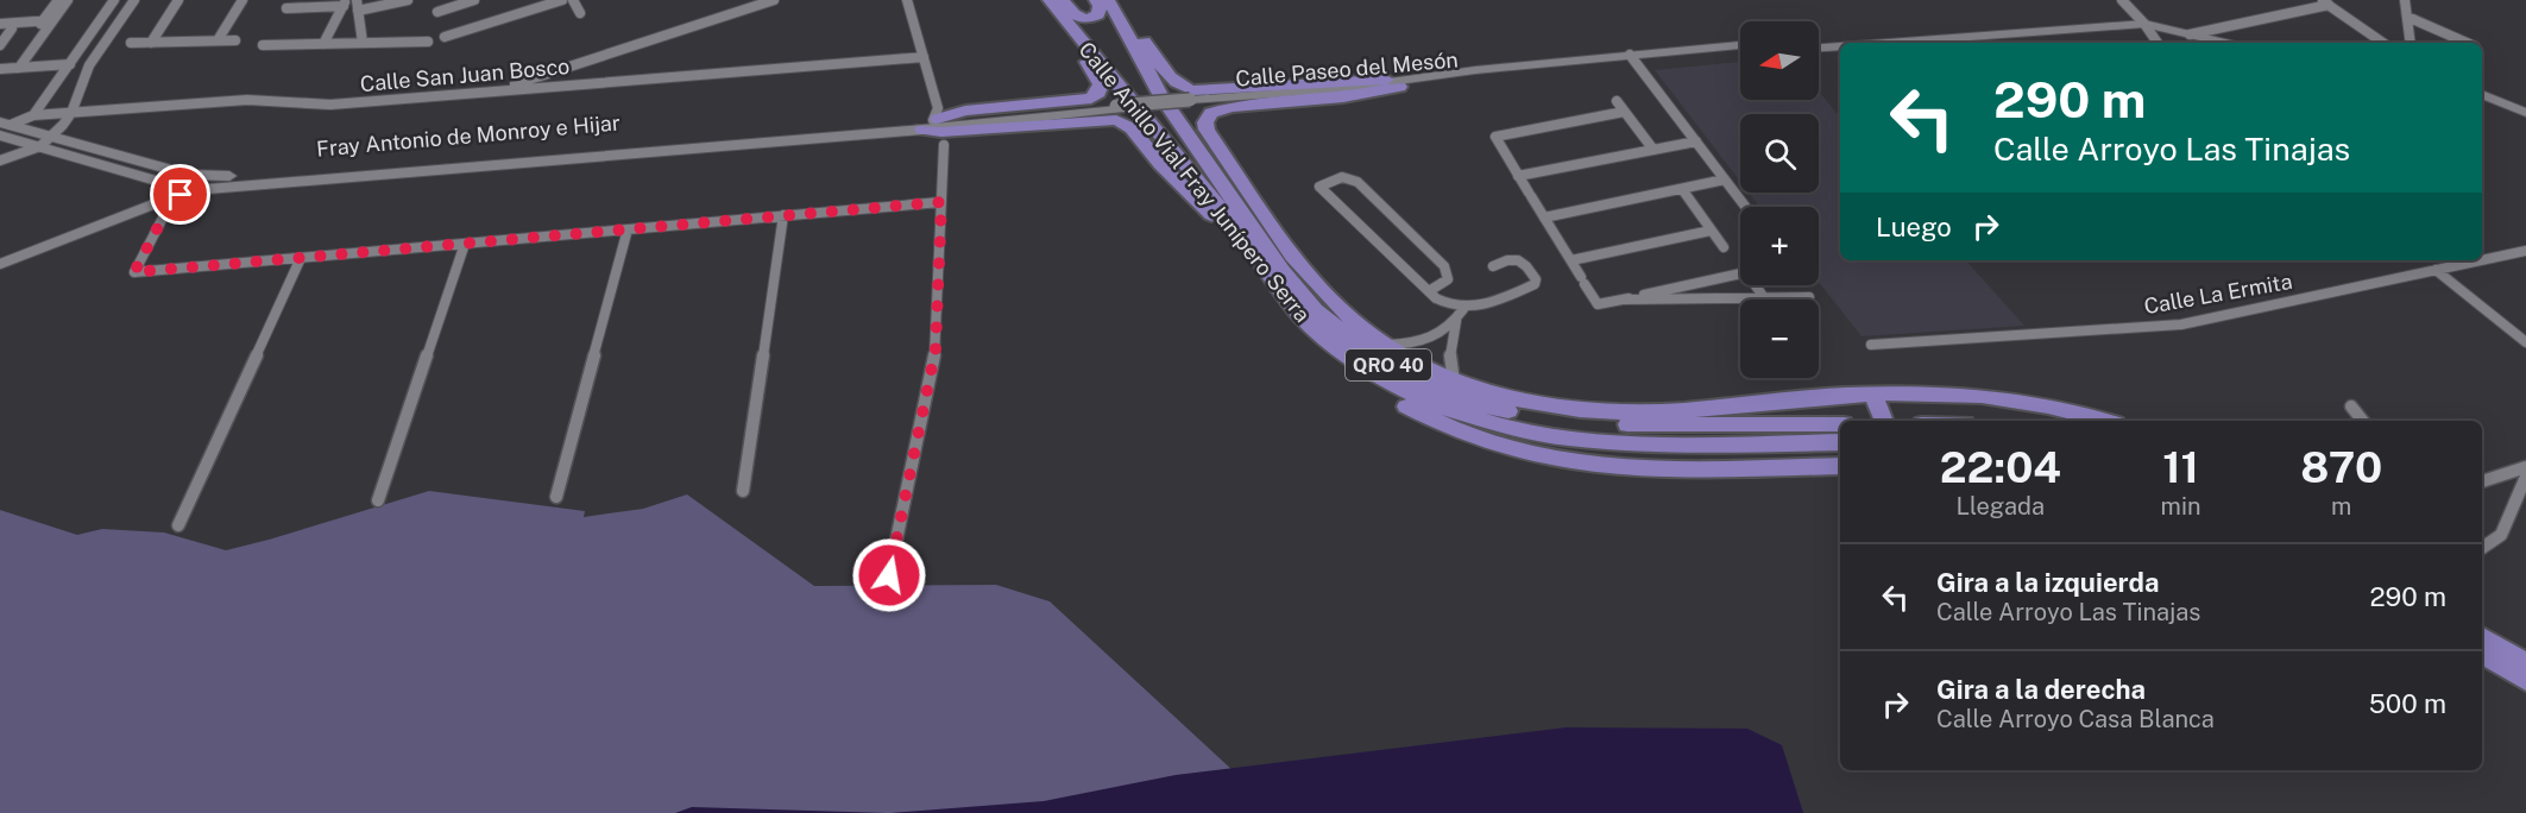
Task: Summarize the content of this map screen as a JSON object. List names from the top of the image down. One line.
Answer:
{"streets":{"highway":["Calle Anillo Vial Fray Junípero Serra","QRO 40"],"main road":["Calle Paseo del Mesón","Fray Antonio de Monroy e Hijar"],"street":["Calle San Juan Bosco","Calle La Ermita"]},"crossings":[["Calle San Juan Bosco","Fray Antonio de Monroy e Hijar"]],"north":"left","page":{"map_buttons":["+","−"],"turn":["290 m","Calle Arroyo Las Tinajas"],"then":"Luego","eta":["22:04","Llegada","11","min","870","m"],"list":[{"name":"Gira a la izquierda","note":"Calle Arroyo Las Tinajas","value":"290 m"},{"name":"Gira a la derecha","note":"Calle Arroyo Casa Blanca","value":"500 m"}]}}
